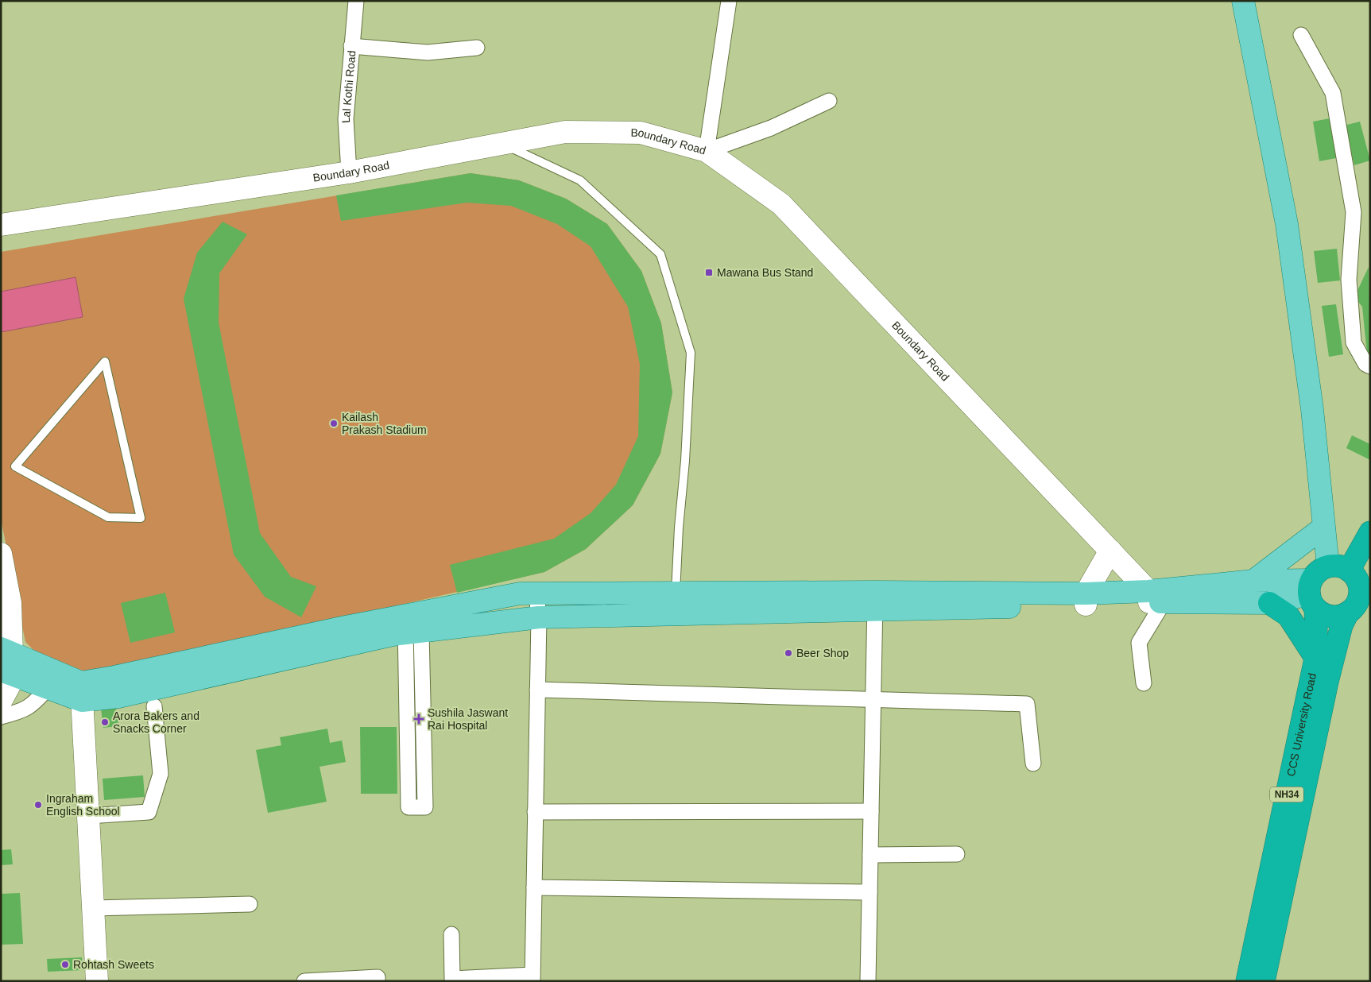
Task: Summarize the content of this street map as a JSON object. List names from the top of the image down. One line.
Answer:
{"streets":{"highway":["CCS University Road","NH34"],"street":["Lal Kothi Road","Boundary Road"]},"crossings":[["Lal Kothi Road","Boundary Road"]],"places":{"transit":["Mawana Bus Stand"],"other":["Kailash Prakash Stadium","Beer Shop","Arora Bakers and Snacks Corner","Ingraham English School","Rohtash Sweets"],"health":["Sushila Jaswant Rai Hospital"]}}
